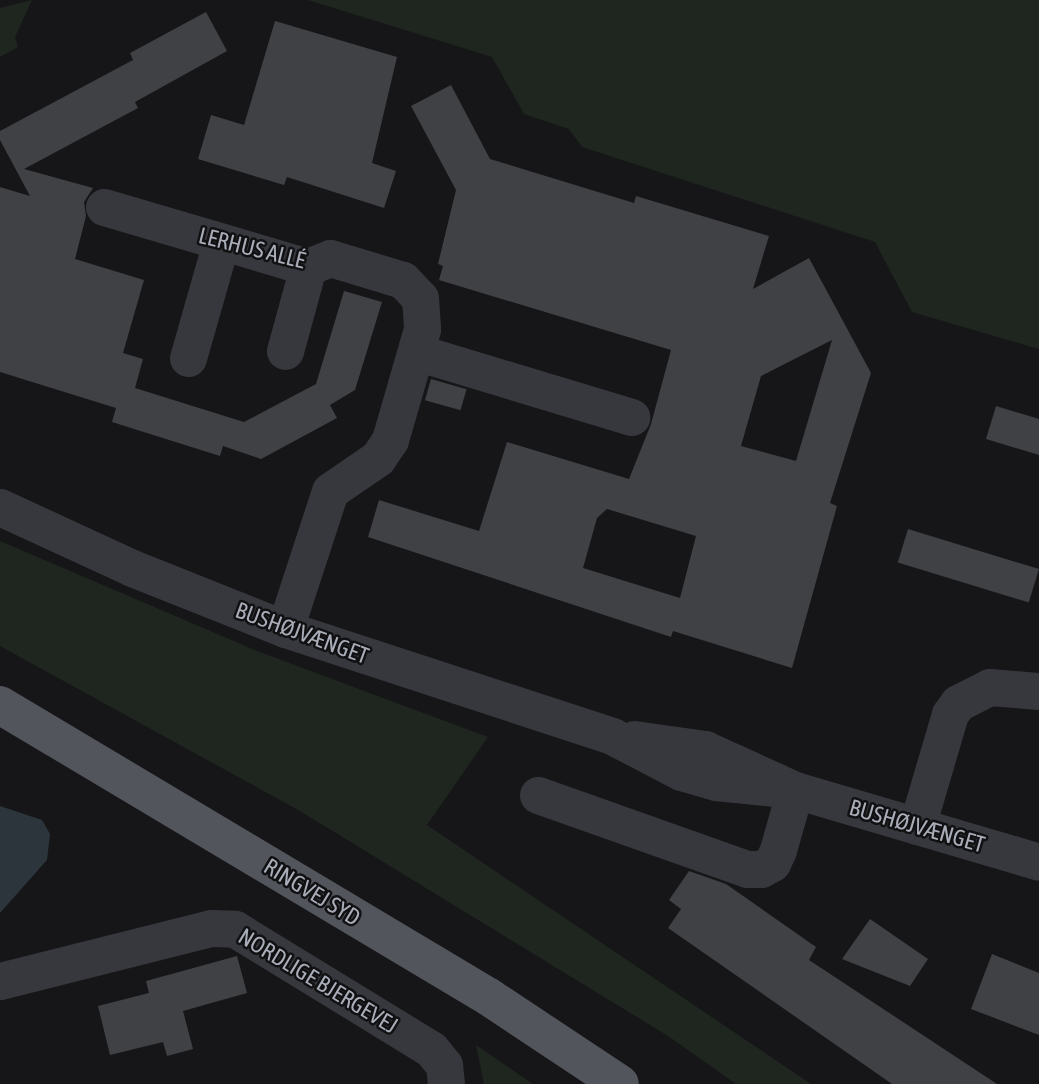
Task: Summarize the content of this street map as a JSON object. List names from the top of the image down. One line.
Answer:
{"streets":{"main road":["RINGVEJ SYD"],"street":["LERHUS ALLÉ","BUSHØJVÆNGET","NORDLIGE BJERGEVEJ"]},"crossings":[["LERHUS ALLÉ","BUSHØJVÆNGET"]]}
